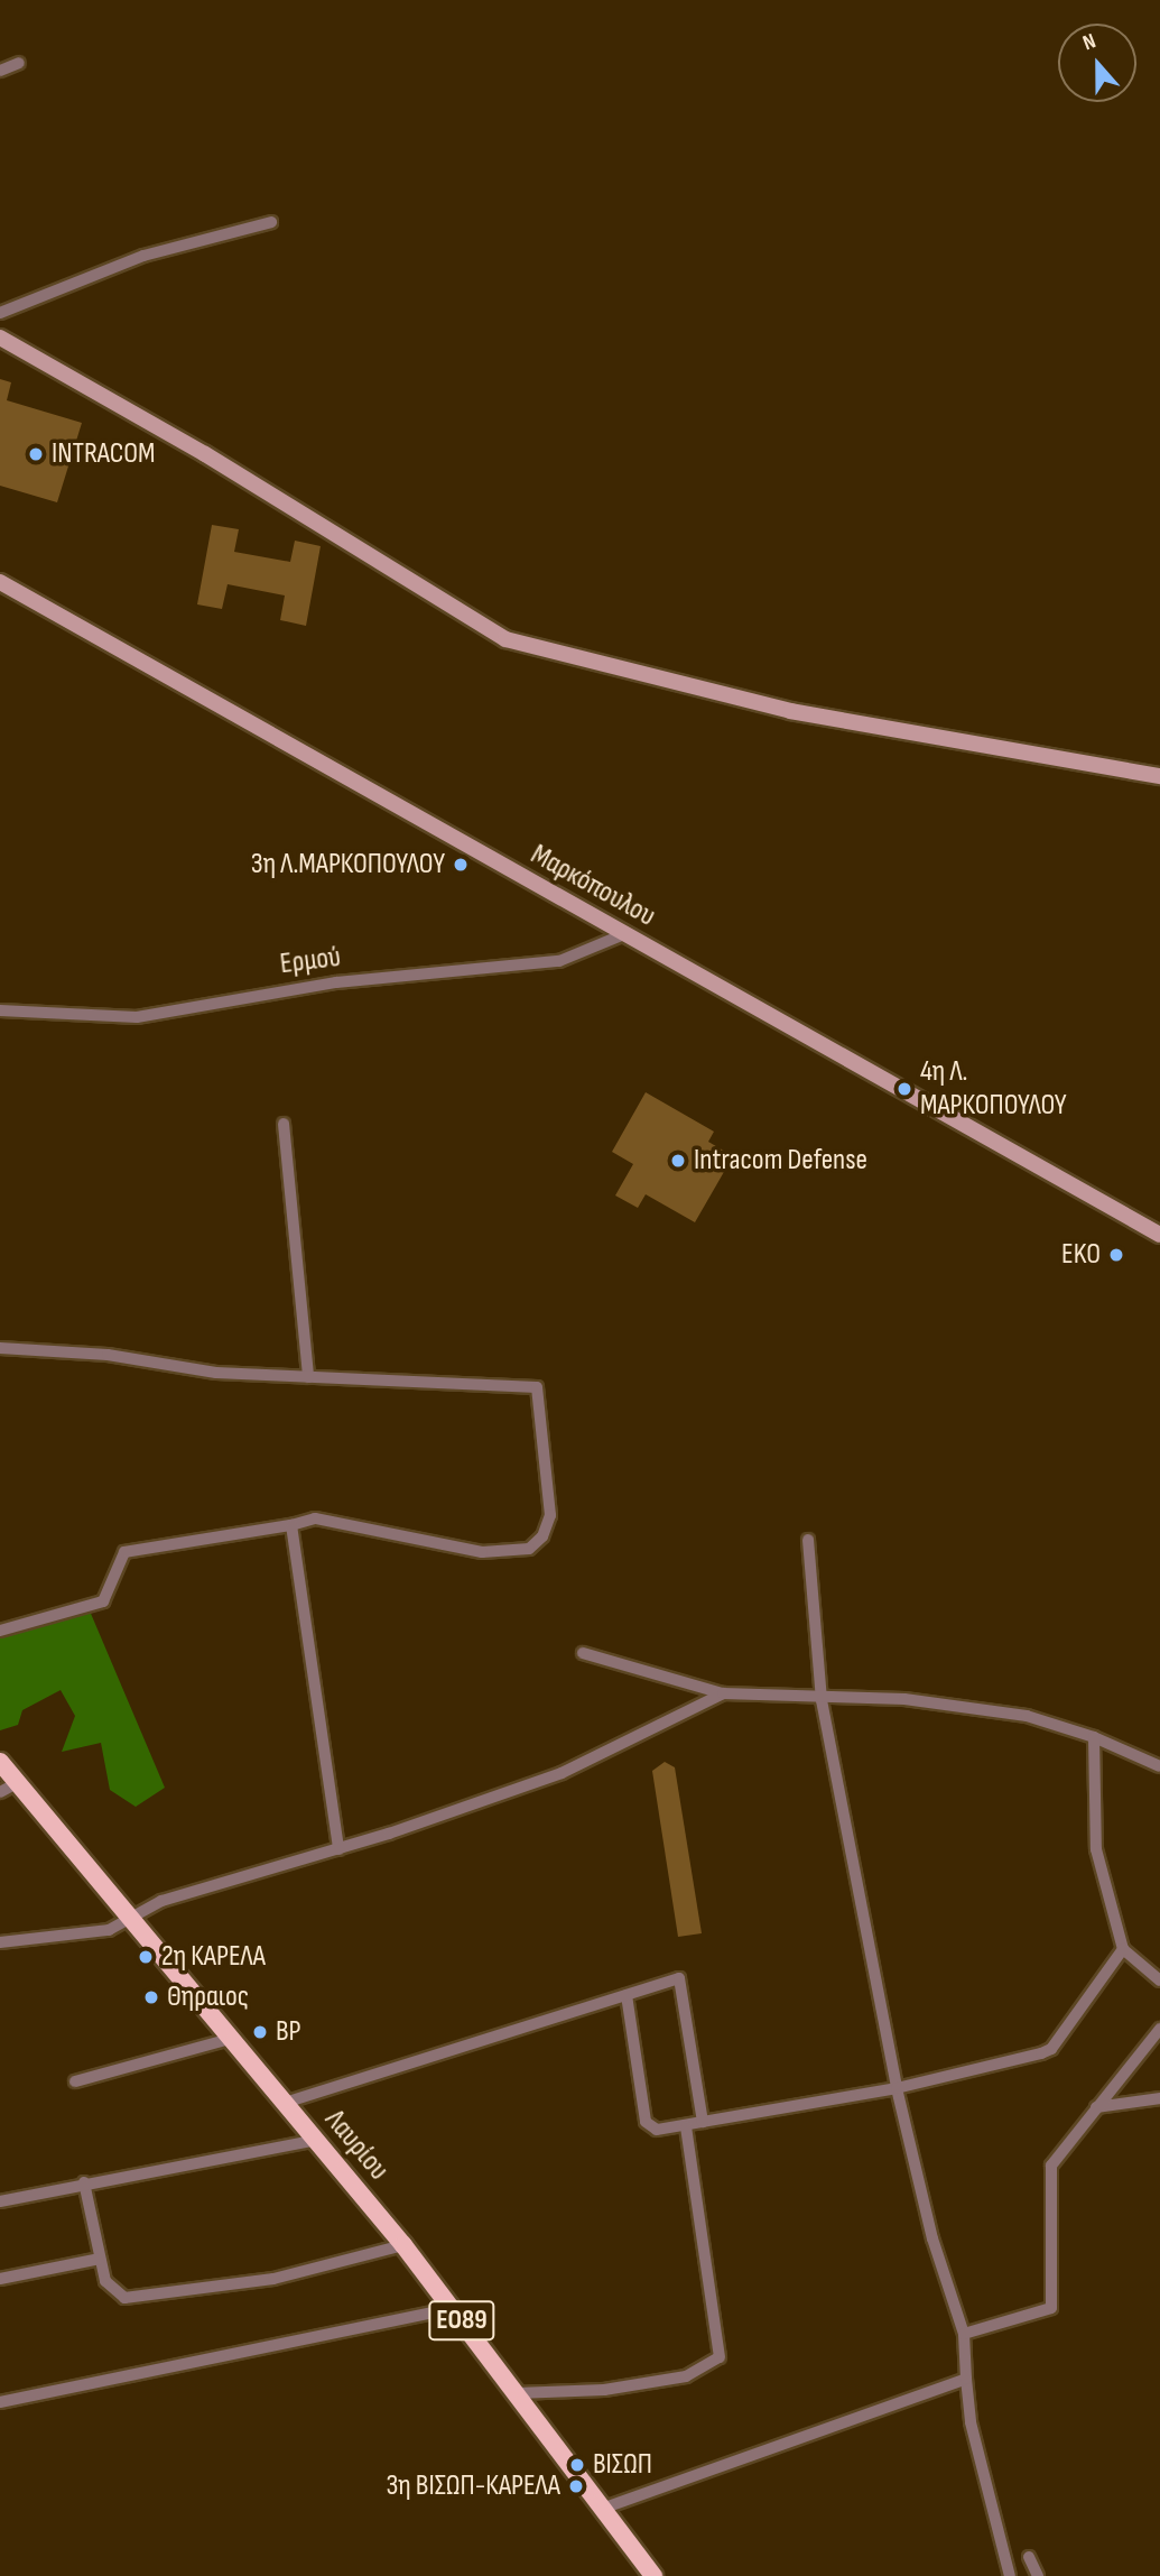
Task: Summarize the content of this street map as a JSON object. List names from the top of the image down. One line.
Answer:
{"streets":{"main road":["Μαρκόπουλου","Λαυρίου","ΕΟ89"],"street":["Ερμού"]},"crossings":[["Μαρκόπουλου","Ερμού"]],"places":["INTRACOM","3η Λ.ΜΑΡΚΟΠΟΥΛΟΥ","4η Λ. ΜΑΡΚΟΠΟΥΛΟΥ","Intracom Defense","EKO","2η ΚΑΡΕΛΑ","Θηραιος","BP","ΒΙΣΩΠ","3η ΒΙΣΩΠ-ΚΑΡΕΛΑ"],"north":"top"}
